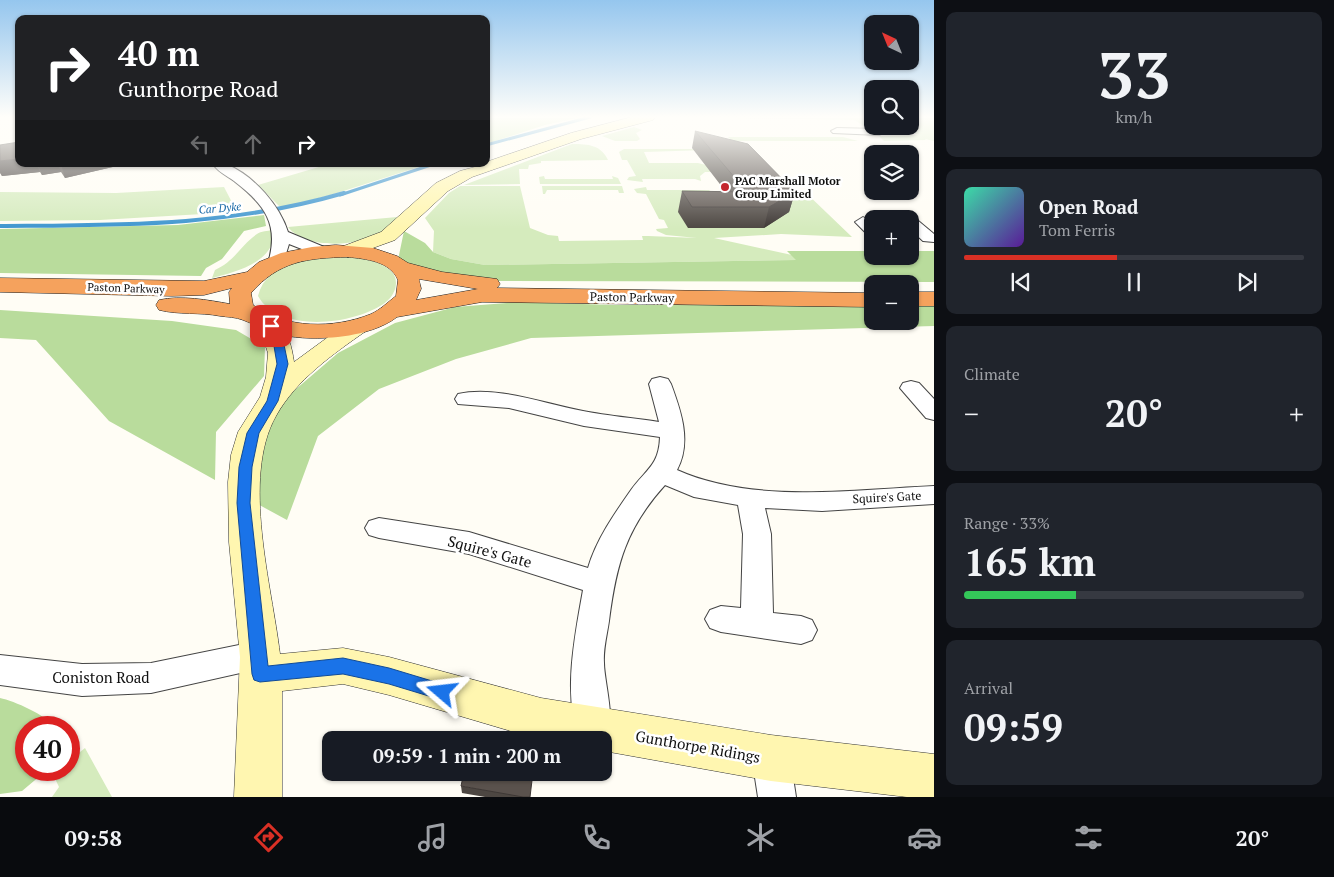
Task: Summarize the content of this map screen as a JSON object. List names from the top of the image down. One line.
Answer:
{"streets":{"highway":["Paston Parkway"],"street":["Squire's Gate","Coniston Road","Gunthorpe Ridings"]},"crossings":[["Coniston Road","Gunthorpe Ridings"]],"water":["Car Dyke"],"places":["PAC Marshall Motor Group Limited"],"north":"top left","page":{"tile":[["33","km/h"],"Climate",["Range · 33%","165 km"],["Arrival","09:59"]],"map_buttons":["+","−"],"turn":["40 m","Gunthorpe Road"],"song":["Open Road","Tom Ferris"],"heat":["−","20°","+"],"limit":"40","trip":"09:59 · 1 min · 200 m","tabs":["09:58","20°"]}}
